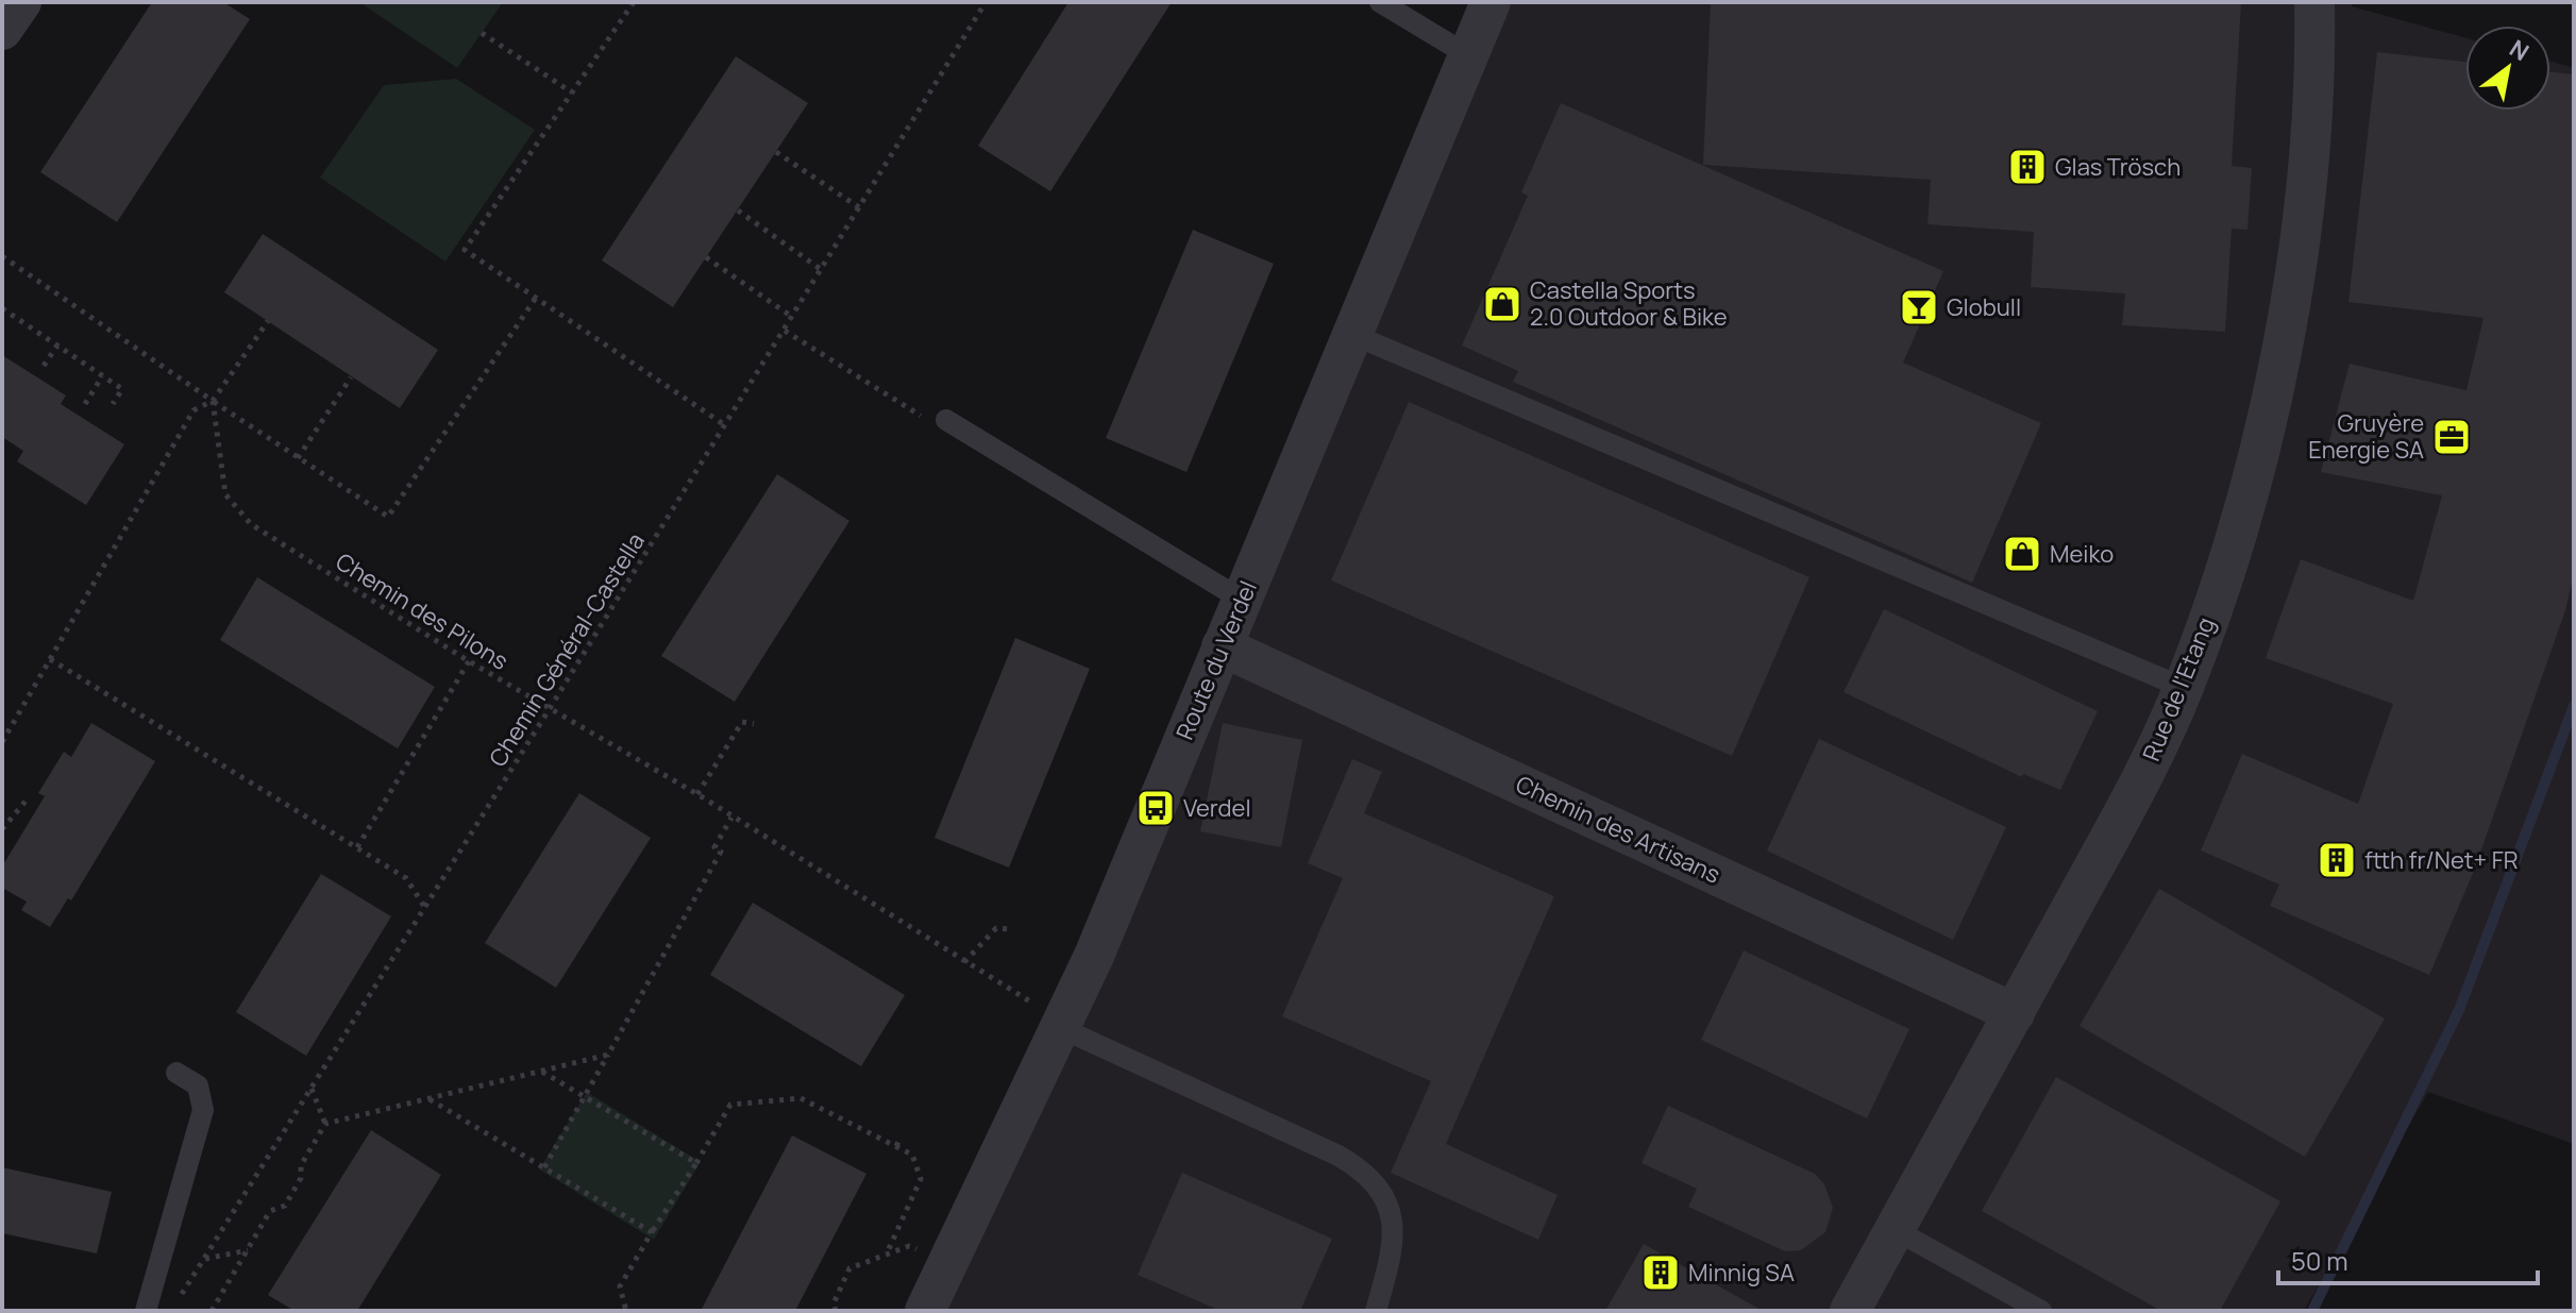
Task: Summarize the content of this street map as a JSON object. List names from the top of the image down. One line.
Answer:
{"streets":{"street":["Route du Verdel","Rue de l'Etang","Chemin des Artisans"],"path":["Chemin des Pilons","Chemin Général-Castella"]},"crossings":[["Chemin des Pilons","Chemin Général-Castella"],["Chemin des Pilons","Route du Verdel"],["Route du Verdel","Chemin des Artisans"],["Rue de l'Etang","Chemin des Artisans"]],"places":{"building":["Glas Trösch","ftth fr/Net+ FR","Minnig SA"],"shop":["Castella Sports 2.0 Outdoor & Bike","Meiko"],"bar":["Globull"],"office":["Gruyère Energie SA"],"bus stop":["Verdel"]},"scale_bar":"50 m","north":"top right"}
